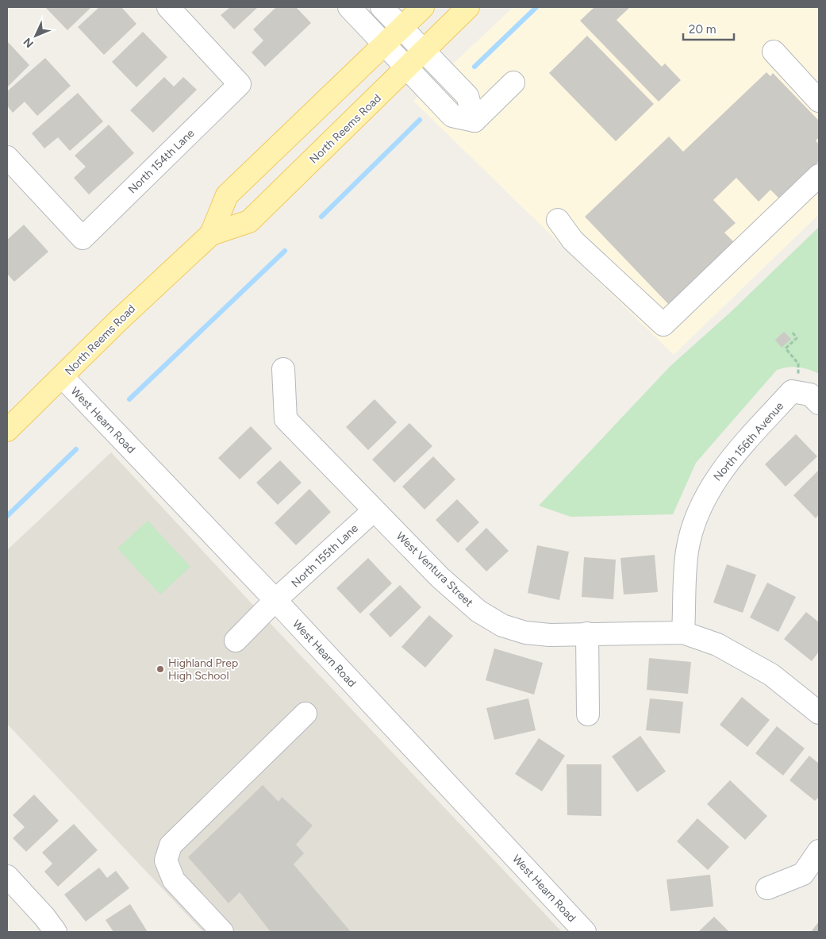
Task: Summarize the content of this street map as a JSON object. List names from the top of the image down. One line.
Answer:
{"streets":{"main road":["North Reems Road"],"street":["North 154th Lane","West Hearn Road","North 156th Avenue","North 155th Lane","West Ventura Street"]},"crossings":[["North Reems Road","West Hearn Road"],["West Hearn Road","North 155th Lane"],["North 156th Avenue","West Ventura Street"],["North 155th Lane","West Ventura Street"]],"places":["Highland Prep High School"],"scale_bar":"20 m","north":"bottom left"}
